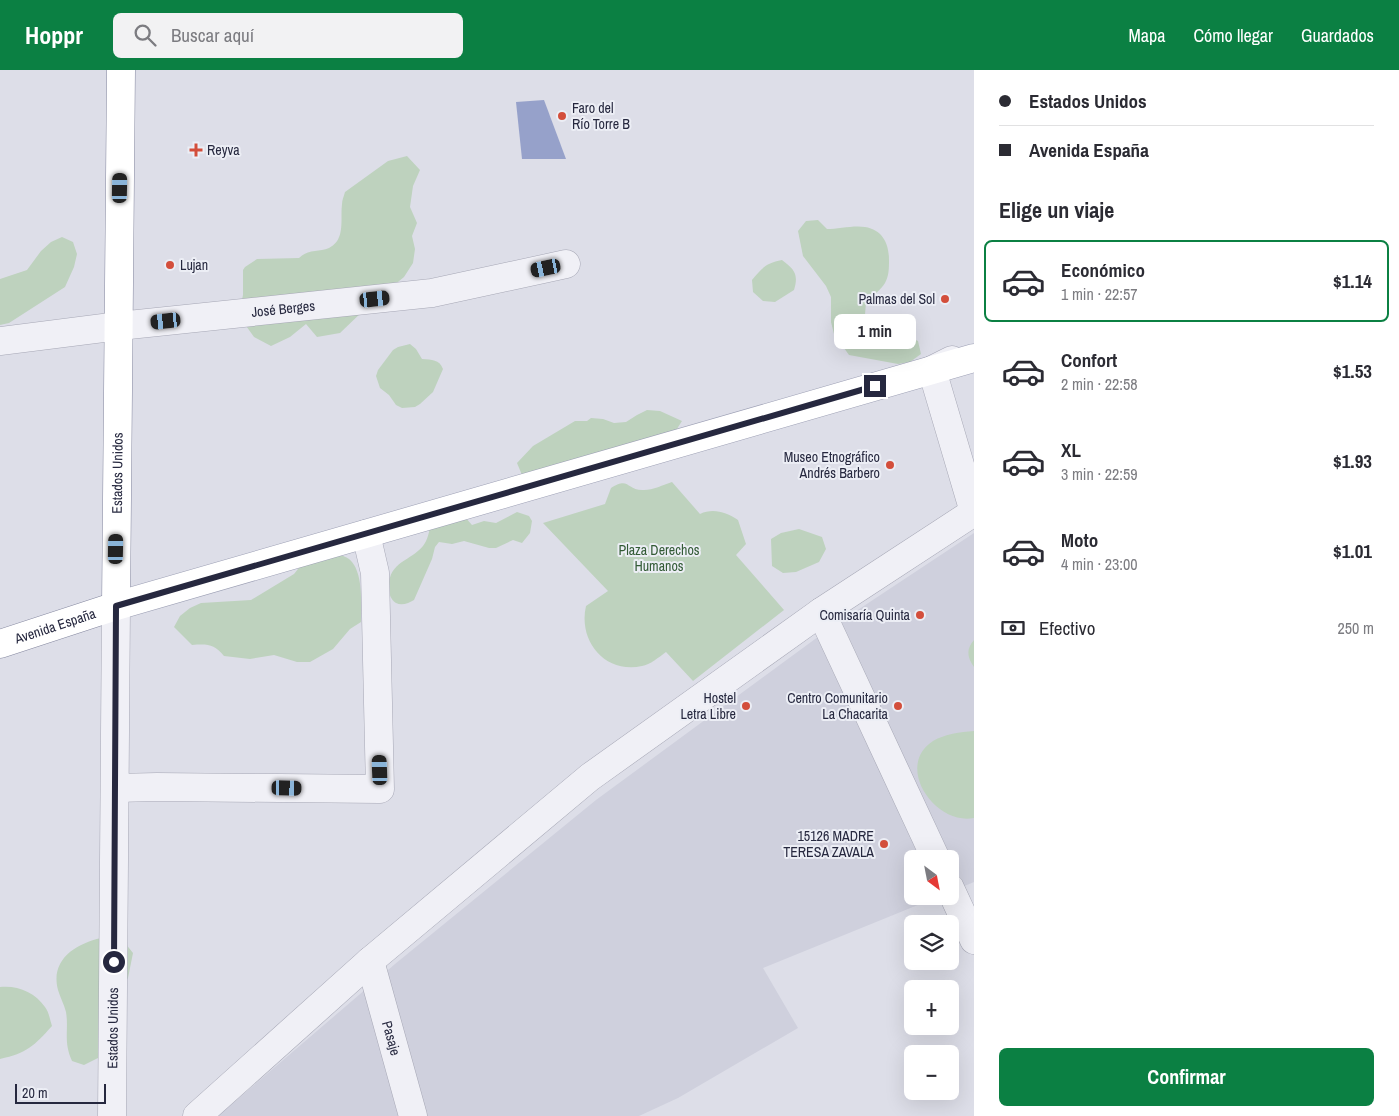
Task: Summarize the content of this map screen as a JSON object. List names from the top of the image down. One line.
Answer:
{"streets":{"main road":["Estados Unidos","Avenida España"],"street":["José Berges","Pasaje"]},"crossings":[["José Berges","Estados Unidos"],["Estados Unidos","Avenida España"]],"parks":["Plaza Derechos Humanos"],"places":{"other":["Faro del Río Torre B","Lujan","Palmas del Sol","Museo Etnográfico Andrés Barbero","Comisaría Quinta","Hostel Letra Libre","Centro Comunitario La Chacarita","15126 MADRE TERESA ZAVALA"],"health":["Reyva"]},"scale_bar":"20 m","north":"bottom right","page":{"header":"Hoppr","search":"Buscar aquí","nav":["Mapa","Cómo llegar","Guardados"],"banner":["Estados Unidos","Avenida España"],"heading":"Elige un viaje","list":[{"name":"Económico","note":"1 min · 22:57","value":"$1.14"},{"name":"Confort","note":"2 min · 22:58","value":"$1.53"},{"name":"XL","note":"3 min · 22:59","value":"$1.93"},{"name":"Moto","note":"4 min · 23:00","value":"$1.01"}],"bubble":"1 min","pay":["Efectivo","250 m"],"map_buttons":["+","−"],"buttons":"Confirmar","scale":"20 m"}}
